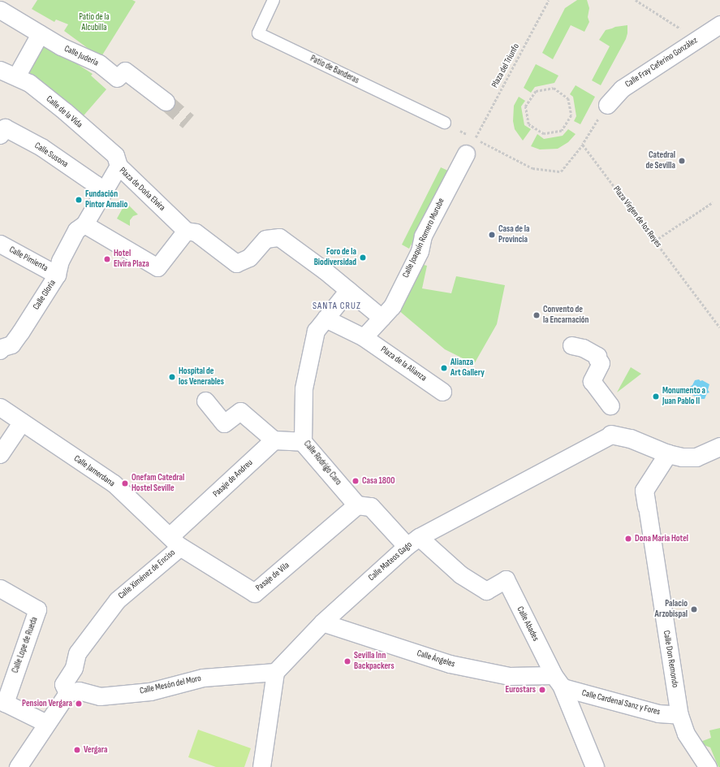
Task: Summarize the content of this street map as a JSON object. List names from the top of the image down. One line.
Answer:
{"streets":{"street":["Calle Judería","Calle Fray Ceferino González","Calle de la Vida","Calle Susona","Plaza de Doña Elvira","Calle Joaquín Romero Murube","Calle Pimienta","Calle Gloria","Plaza de la Alianza","Calle Rodrigo Caro","Calle Jamerdana","Pasaje de Andreu","Calle Mateos Gago","Calle Ximénez de Enciso","Pasaje de Vila","Calle Abades","Calle Lope de Rueda","Calle Ángeles","Calle Don Remondo","Calle Mesón del Moro","Calle Cardenal Sanz y Fores"],"lane":["Patio de Banderas"],"path":["Plaza del Triunfo","Plaza Virgen de los Reyes"]},"crossings":[["Calle de la Vida","Plaza de Doña Elvira"],["Calle Susona","Plaza de Doña Elvira"],["Plaza de Doña Elvira","Calle Gloria"],["Calle Pimienta","Calle Gloria"],["Plaza de la Alianza","Calle Rodrigo Caro"],["Calle Rodrigo Caro","Pasaje de Vila"],["Calle Jamerdana","Pasaje de Andreu"],["Calle Jamerdana","Calle Ximénez de Enciso"],["Calle Jamerdana","Pasaje de Vila"],["Pasaje de Andreu","Calle Ximénez de Enciso"],["Pasaje de Andreu","Pasaje de Vila"],["Calle Mateos Gago","Calle Abades"],["Calle Mateos Gago","Calle Ángeles"],["Calle Mateos Gago","Calle Mesón del Moro"],["Calle Ximénez de Enciso","Pasaje de Vila"],["Calle Ximénez de Enciso","Calle Mesón del Moro"],["Calle Abades","Calle Ángeles"],["Calle Abades","Calle Cardenal Sanz y Fores"],["Calle Ángeles","Calle Cardenal Sanz y Fores"],["Calle Don Remondo","Calle Cardenal Sanz y Fores"]],"districts":["SANTA CRUZ"],"parks":["Patio de la Alcubilla"],"places":["Catedral de Sevilla","Fundación Pintor Amalio","Casa de la Provincia","Foro de la Biodiversidad","Hotel Elvira Plaza","Convento de la Encarnación","Alianza Art Gallery","Hospital de los Venerables","Monumento a Juan Pablo II","Casa 1800","Onefam Catedral Hostel Seville","Dona Maria Hotel","Palacio Arzobispal","Sevilla Inn Backpackers","Eurostars","Pension Vergara","Vergara"]}
